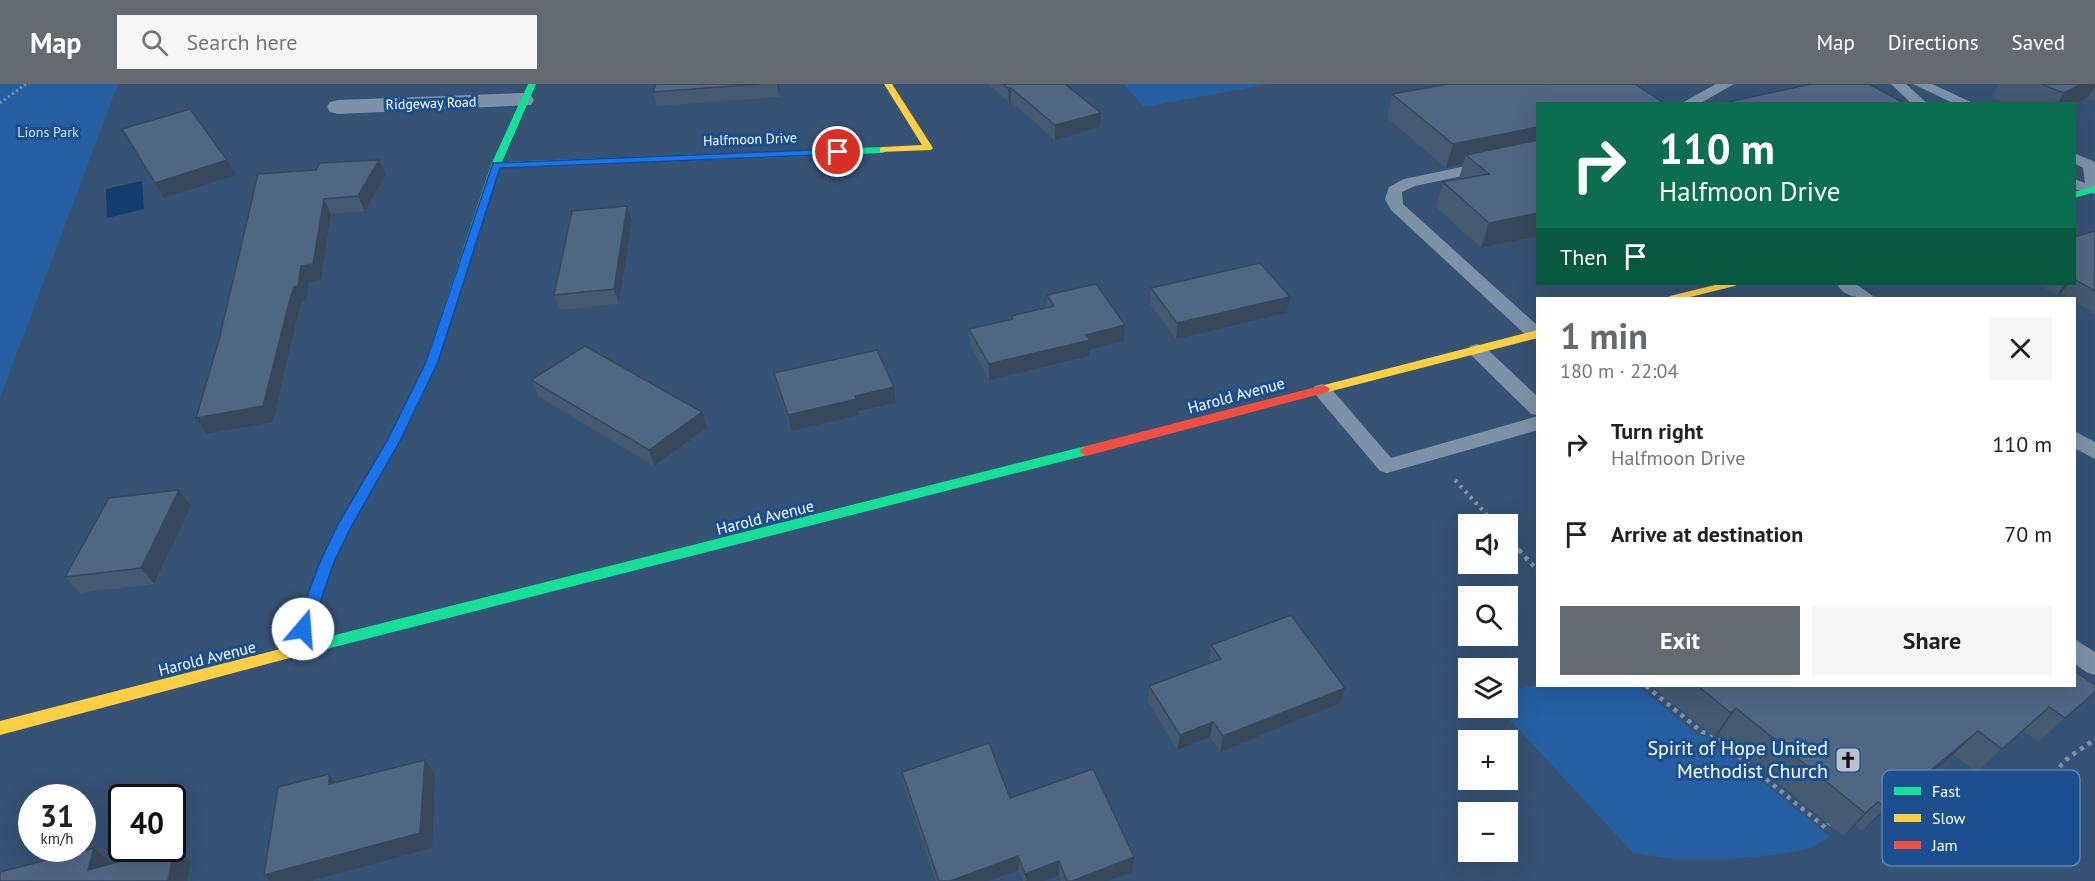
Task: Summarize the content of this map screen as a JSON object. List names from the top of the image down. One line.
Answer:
{"streets":{"street":["Ridgeway Road","Halfmoon Drive","Harold Avenue"]},"crossings":[["Ridgeway Road","Halfmoon Drive"],["Ridgeway Road","Harold Avenue"]],"parks":["Lions Park"],"places":{"church":["Spirit of Hope United Methodist Church"]},"legend":["Fast","Slow","Jam"],"page":{"header":"Map","search":"Search here","nav":["Map","Directions","Saved"],"turn":["110 m","Halfmoon Drive"],"then":"Then","heading":["1 min","180 m · 22:04"],"list":[{"name":"Turn right","note":"Halfmoon Drive","value":"110 m"},{"name":"Arrive at destination","value":"70 m"}],"map_buttons":["+","−"],"buttons":["Exit","Share"],"speed":"31 km/h","limit":"40"}}
